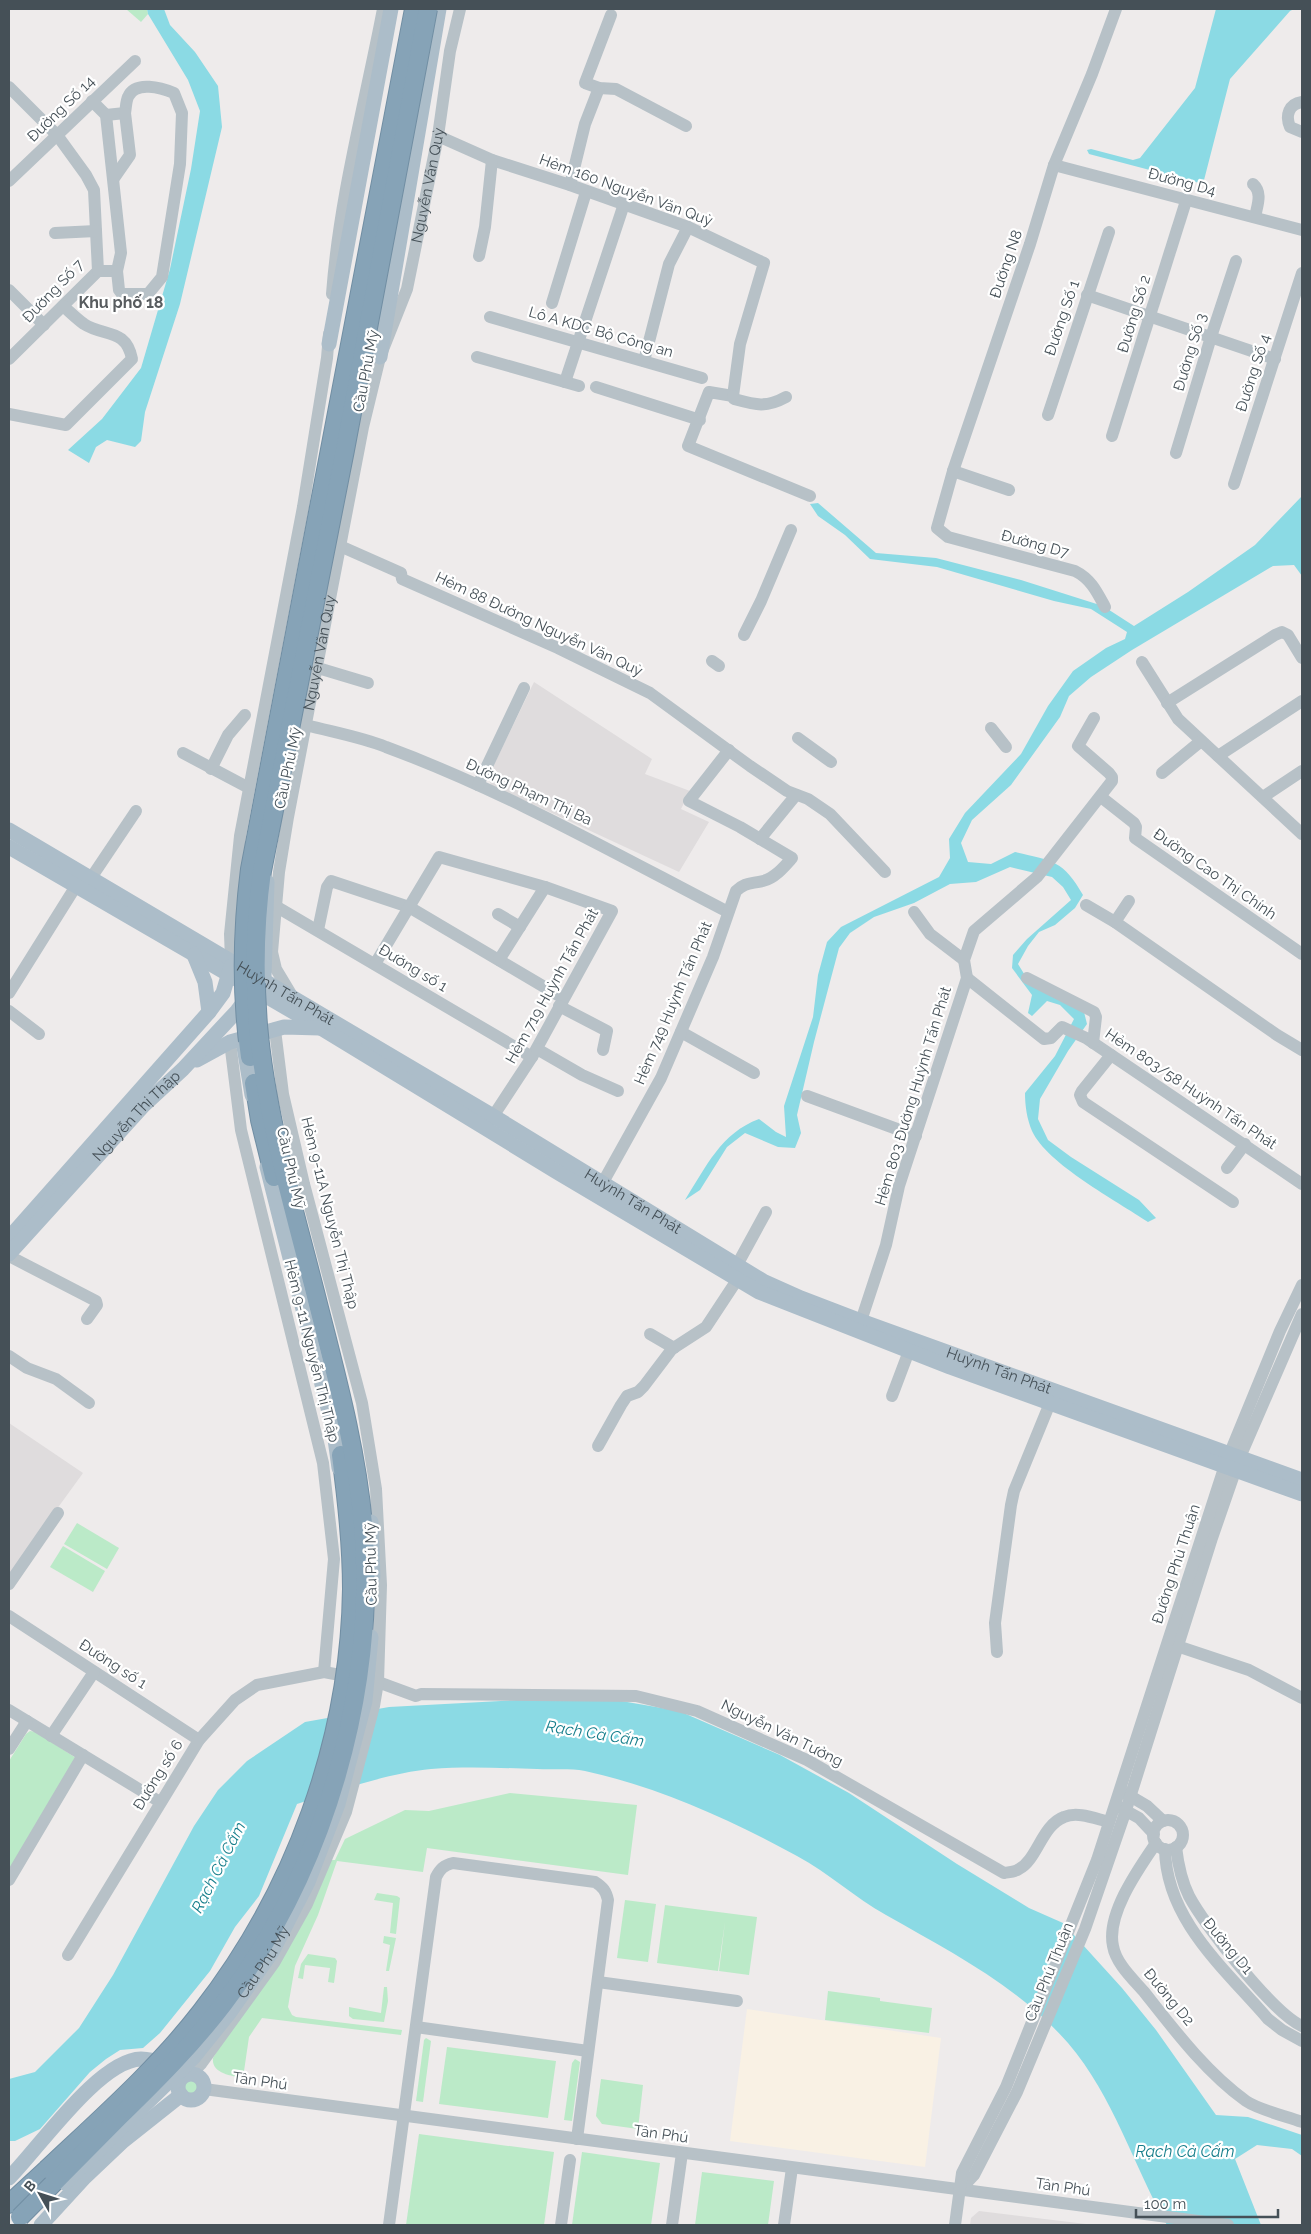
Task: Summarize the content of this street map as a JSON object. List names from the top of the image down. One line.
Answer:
{"streets":{"highway":["Cầu Phú Mỹ"],"main road":["Nguyễn Văn Quỳ","Huỳnh Tấn Phát","Nguyễn Thị Thập"],"street":["Đường Số 14","Đường D4","Hẻm 160 Nguyễn Văn Quỳ","Đường N8","Đường Số 7","Đường Số 2","Đường Số 1","Lô A KDC Bộ Công an","Đường Số 3","Đường Số 4","Đường D7","Hẻm 88 Đường Nguyễn Văn Quỳ","Đường Phạm Thị Ba","Đường Cao Thị Chính","Đường số 1","Hẻm 719 Huỳnh Tấn Phát","Hẻm 749 Huỳnh Tấn Phát","Hẻm 803/58 Huỳnh Tấn Phát","Hẻm 803 Đường Huỳnh Tấn Phát","Hẻm 9-11A Nguyễn Thị Thập","Hẻm 9-11 Nguyễn Thị Thập","Đường Phú Thuận","Nguyễn Văn Tưởng","Đường số 6","Đường D1","Cầu Phú Thuận","Đường D2","Tân Phú"]},"crossings":[["Đường Số 14","Đường Số 7"],["Đường D4","Đường N8"],["Đường D4","Đường Số 2"],["Nguyễn Văn Quỳ","Hẻm 160 Nguyễn Văn Quỳ"],["Nguyễn Văn Quỳ","Cầu Phú Mỹ"],["Nguyễn Văn Quỳ","Hẻm 88 Đường Nguyễn Văn Quỳ"],["Nguyễn Văn Quỳ","Đường Phạm Thị Ba"],["Nguyễn Văn Quỳ","Đường số 1"],["Nguyễn Văn Quỳ","Huỳnh Tấn Phát"],["Nguyễn Văn Quỳ","Nguyễn Thị Thập"],["Đường N8","Đường D7"],["Đường Phạm Thị Ba","Hẻm 749 Huỳnh Tấn Phát"],["Đường Cao Thị Chính","Hẻm 803 Đường Huỳnh Tấn Phát"],["Đường số 1","Hẻm 719 Huỳnh Tấn Phát"],["Đường số 1","Đường số 6"],["Hẻm 719 Huỳnh Tấn Phát","Huỳnh Tấn Phát"],["Huỳnh Tấn Phát","Hẻm 749 Huỳnh Tấn Phát"],["Huỳnh Tấn Phát","Hẻm 803 Đường Huỳnh Tấn Phát"],["Huỳnh Tấn Phát","Nguyễn Thị Thập"],["Huỳnh Tấn Phát","Đường Phú Thuận"],["Hẻm 803/58 Huỳnh Tấn Phát","Hẻm 803 Đường Huỳnh Tấn Phát"],["Hẻm 9-11A Nguyễn Thị Thập","Nguyễn Văn Tưởng"],["Hẻm 9-11A Nguyễn Thị Thập","Tân Phú"],["Hẻm 9-11 Nguyễn Thị Thập","Nguyễn Văn Tưởng"],["Hẻm 9-11 Nguyễn Thị Thập","Đường số 6"],["Đường Phú Thuận","Nguyễn Văn Tưởng"],["Đường Phú Thuận","Cầu Phú Thuận"],["Nguyễn Văn Tưởng","Đường số 6"],["Đường D1","Đường D2"],["Cầu Phú Thuận","Tân Phú"]],"districts":["Khu phố 18"],"water":["Rạch Cả Cấm"],"scale_bar":"100 m","north":"top left"}
